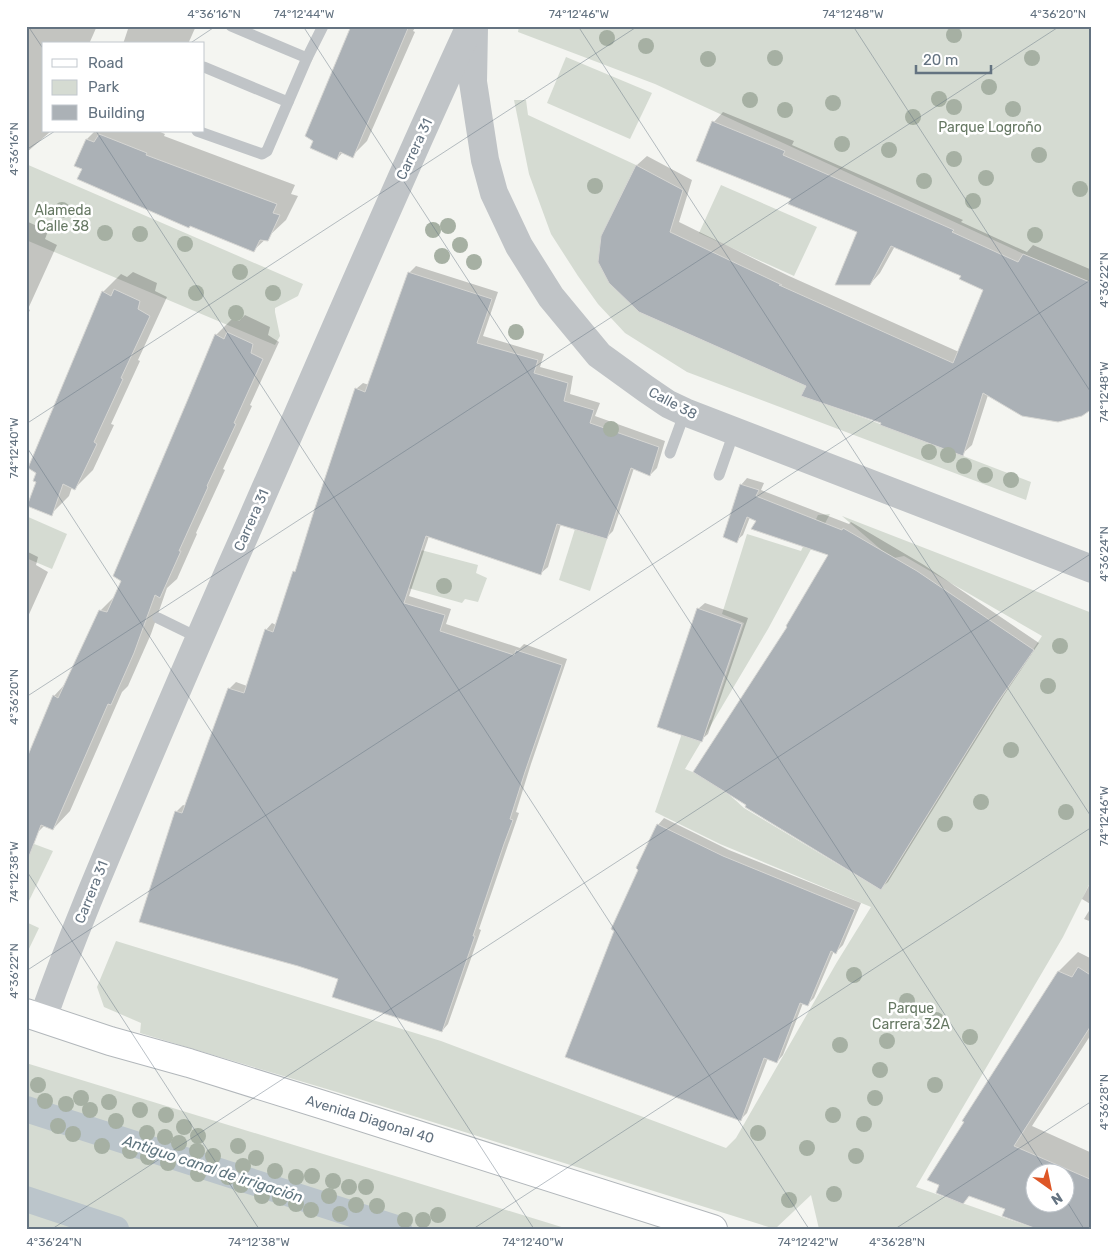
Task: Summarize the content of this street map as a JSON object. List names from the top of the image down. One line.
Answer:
{"streets":{"main road":["Avenida Diagonal 40"],"street":["Carrera 31","Calle 38"]},"crossings":[["Carrera 31","Calle 38"],["Carrera 31","Avenida Diagonal 40"]],"water":["Antiguo canal de irrigación"],"parks":["Parque Logroño","Alameda Calle 38","Parque Carrera 32A"],"legend":["Road","Park","Building"],"scale_bar":"20 m","north":"bottom right","coordinates":["4°36'16\"N","74°12'44\"W","74°12'46\"W","74°12'48\"W","4°36'20\"N","4°36'22\"N","74°12'40\"W","4°36'24\"N","74°12'38\"W","4°36'28\"N","74°12'42\"W"]}
